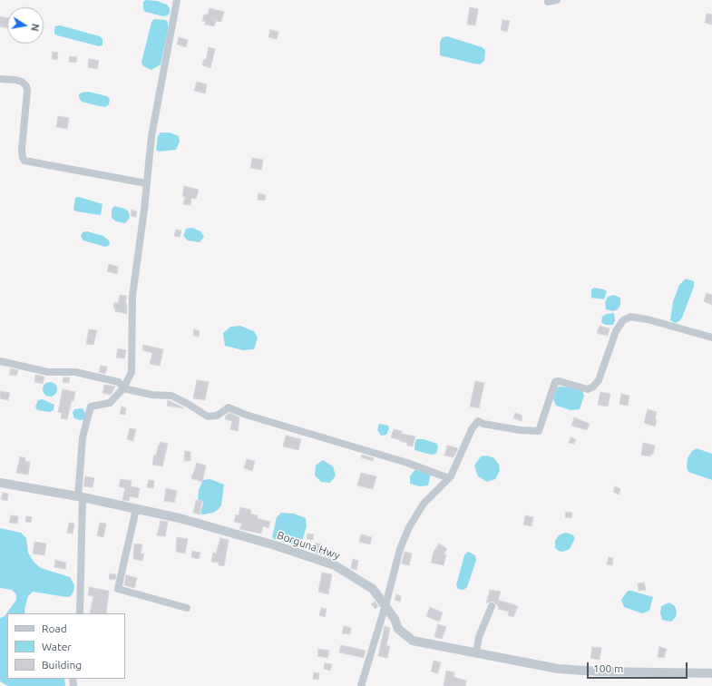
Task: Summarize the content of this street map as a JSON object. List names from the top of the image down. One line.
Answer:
{"streets":{"street":["Borguna Hwy"]},"legend":["Road","Water","Building"],"scale_bar":"100 m","north":"right"}
